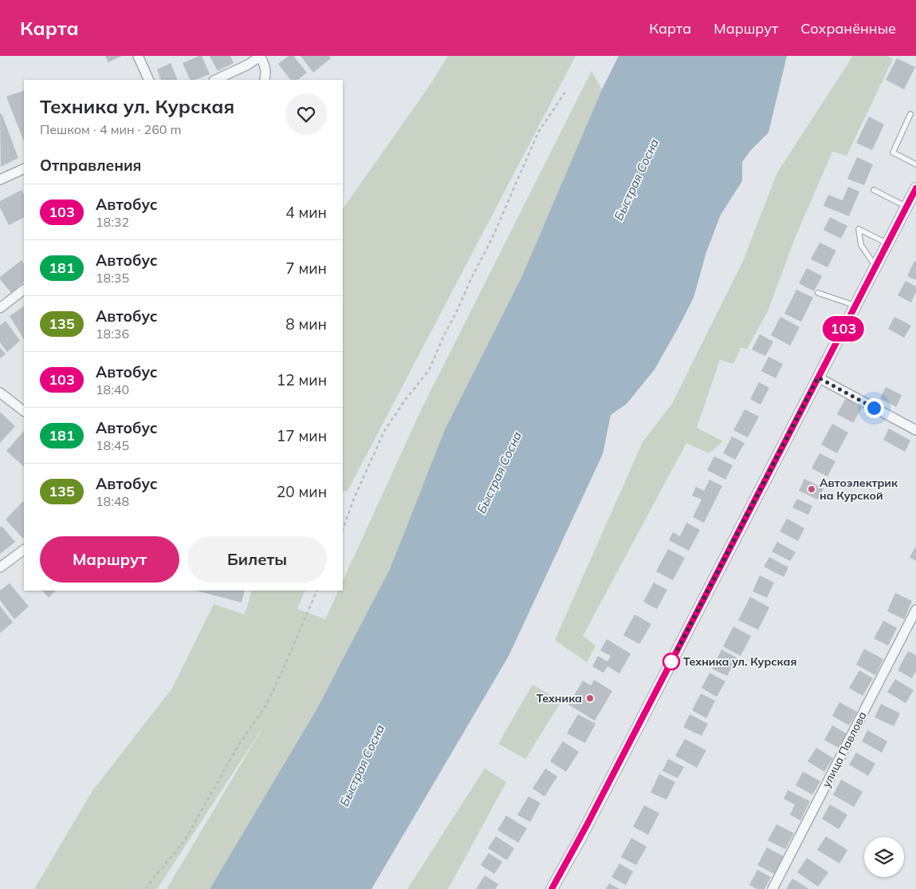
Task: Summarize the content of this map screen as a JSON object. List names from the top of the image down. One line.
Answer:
{"streets":{"street":["улица Павлова"]},"water":["Быстрая Сосна"],"places":["Автоэлектрик на Курской","Техника ул. Курская","Техника"],"lines":["bus line 103"],"page":{"header":"Карта","nav":["Карта","Маршрут","Сохранённые"],"on_map":"103","heading":[["Техника ул. Курская","Пешком · 4 мин · 260 m"],"Отправления"],"list":[{"mark":"103","name":"Автобус","note":"18:32","value":"4 мин"},{"mark":"181","name":"Автобус","note":"18:35","value":"7 мин"},{"mark":"135","name":"Автобус","note":"18:36","value":"8 мин"},{"mark":"103","name":"Автобус","note":"18:40","value":"12 мин"},{"mark":"181","name":"Автобус","note":"18:45","value":"17 мин"},{"mark":"135","name":"Автобус","note":"18:48","value":"20 мин"}],"buttons":["Маршрут","Билеты"]}}
